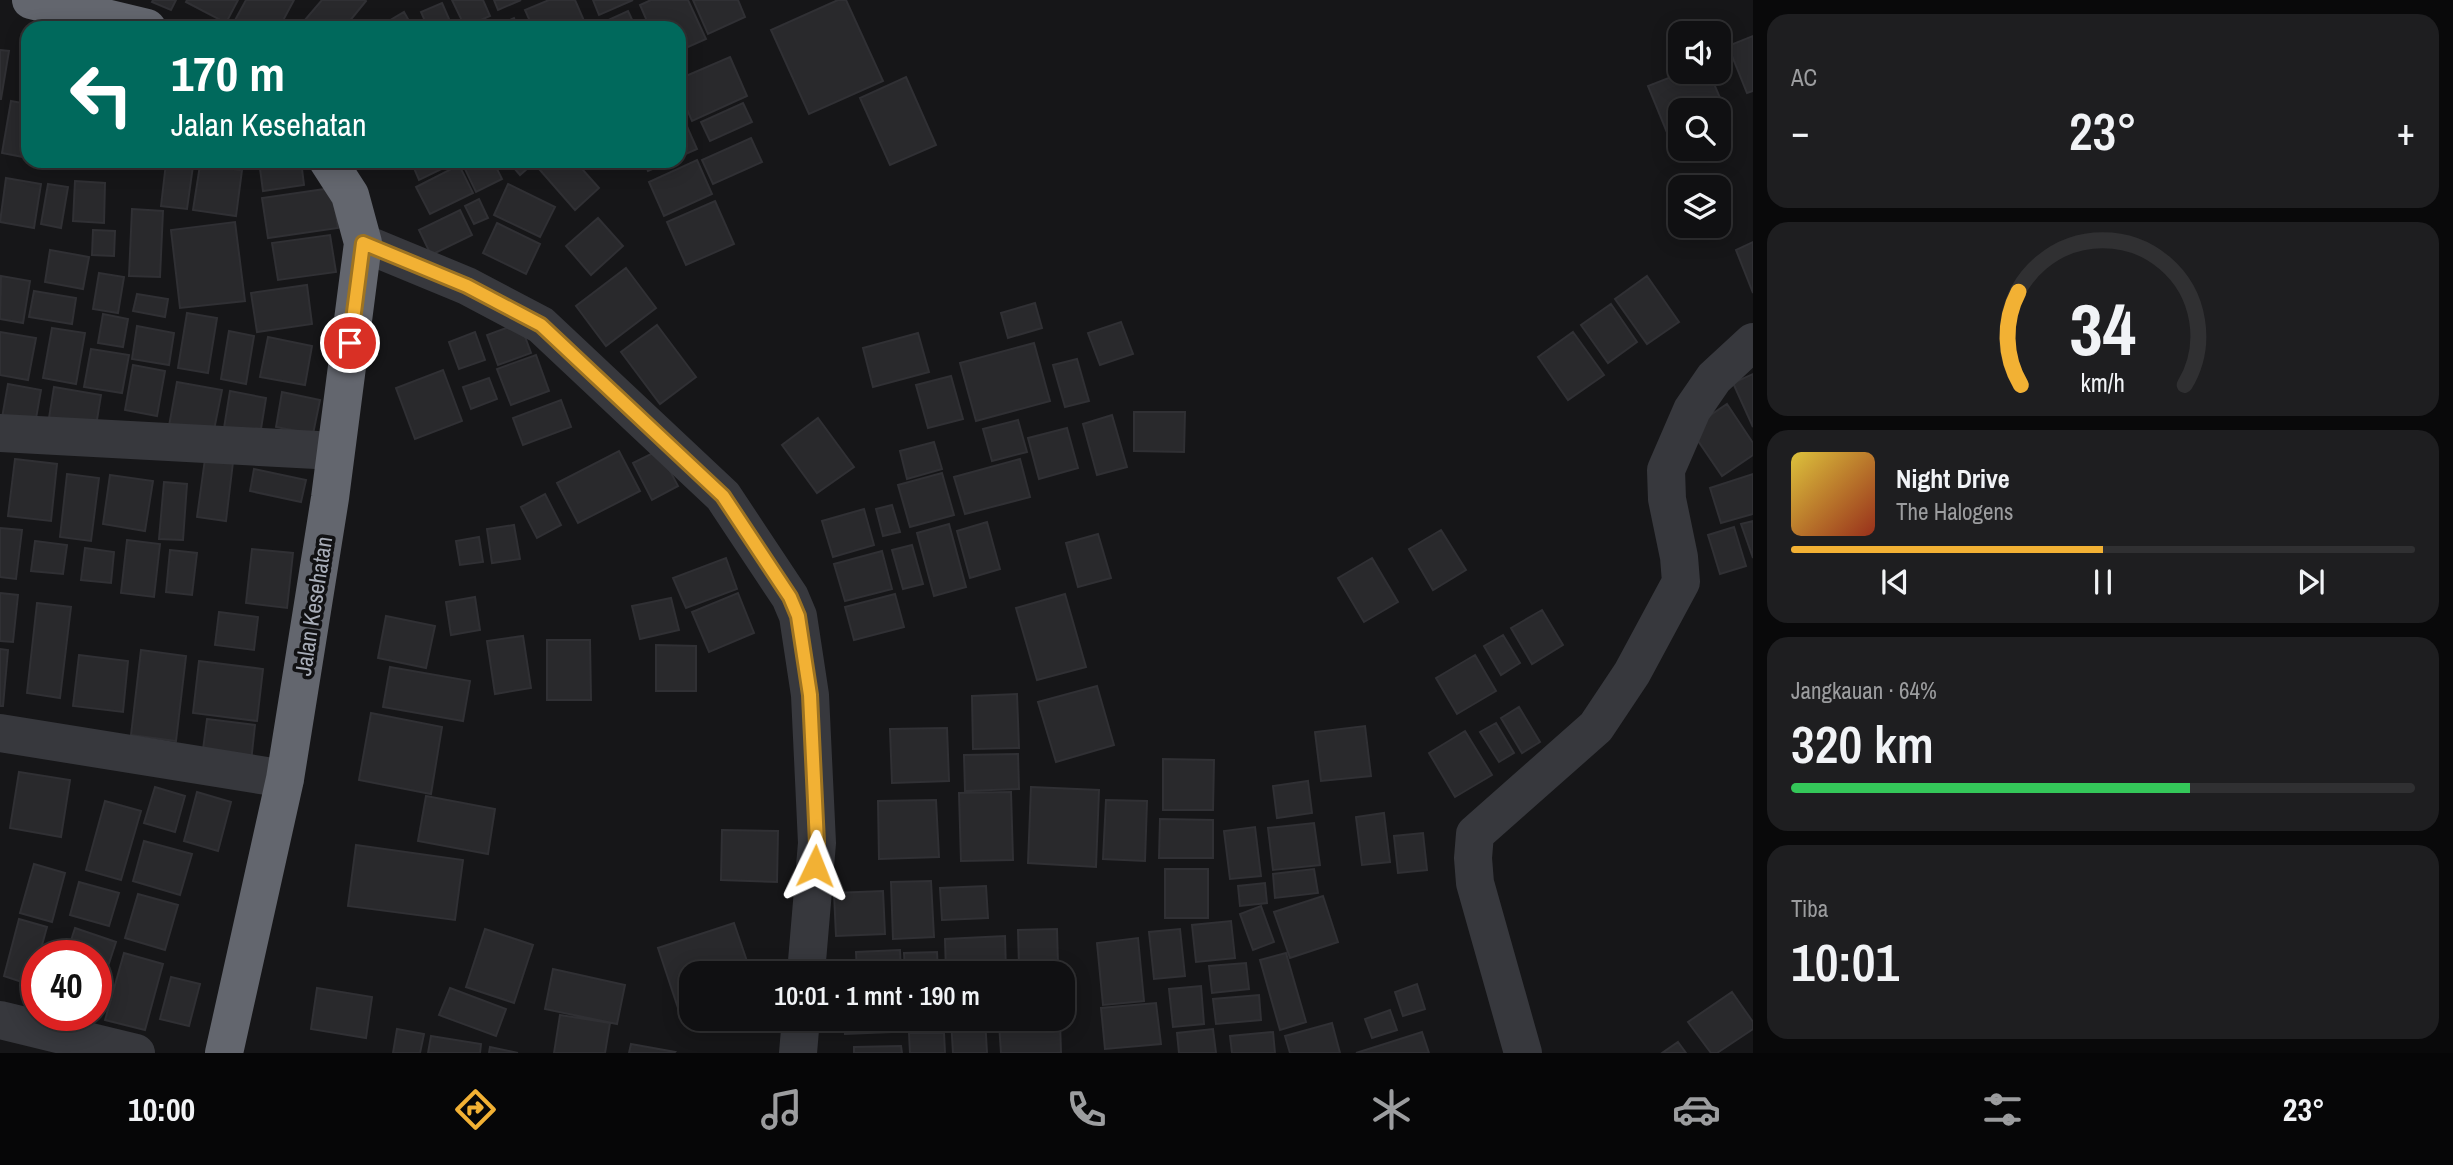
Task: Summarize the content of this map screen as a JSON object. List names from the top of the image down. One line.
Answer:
{"streets":{"highway":["Jalan Kesehatan"]},"page":{"tile":["AC",["Jangkauan · 64%","320 km"],["Tiba","10:01"]],"turn":["170 m","Jalan Kesehatan"],"heat":["−","23°","+"],"song":["Night Drive","The Halogens"],"limit":"40","trip":"10:01 · 1 mnt · 190 m","tabs":["10:00","23°"],"gauge":["34","km/h"]}}
